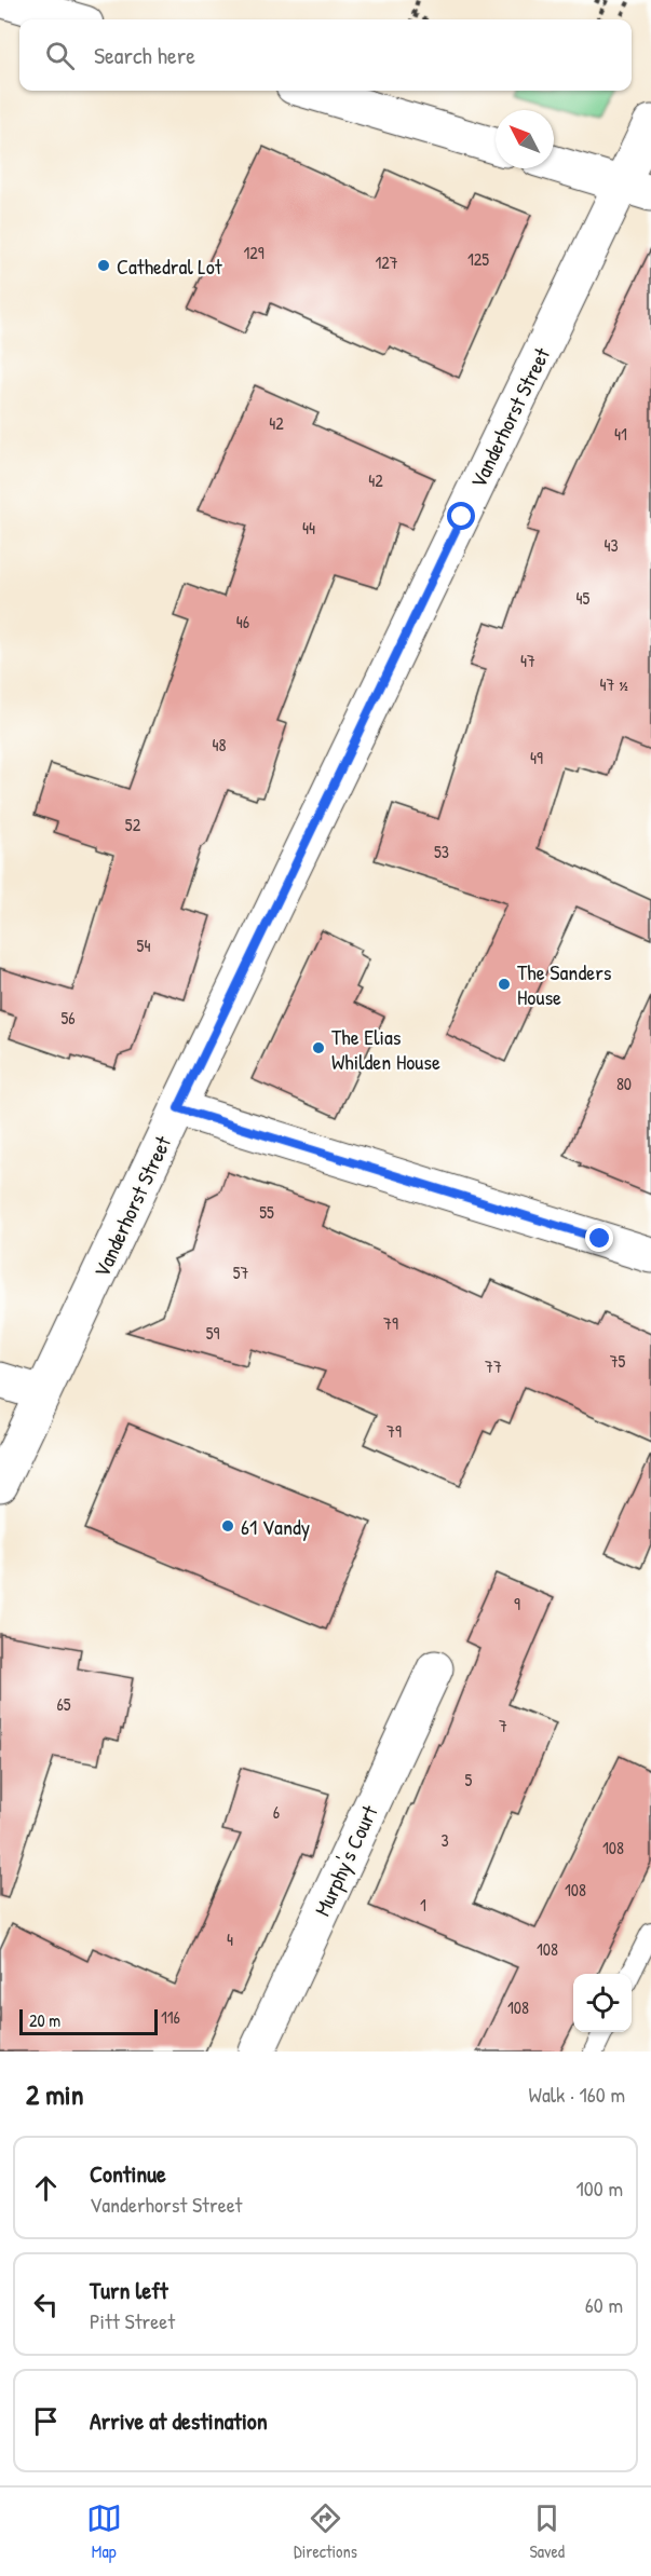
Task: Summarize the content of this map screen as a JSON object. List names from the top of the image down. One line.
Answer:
{"streets":{"street":["Vanderhorst Street","Murphy's Court"]},"places":["Cathedral Lot","The Sanders House","The Elias Whilden House","61 Vandy"],"house_numbers":["129","125","127","42","41","42","44","43","45","46","47","47 ½","48","49","52","53","54","56","80","55","57","79","59","75","77","79","9","65","7","5","6","3","108","108","1","4","108","108","116"],"scale_bar":"20 m","north":"top left","page":{"search":"Search here","scale":"20 m","heading":["2 min","Walk · 160 m"],"list":[["Continue","Vanderhorst Street","100 m"],["Turn left","Pitt Street","60 m"],"Arrive at destination"],"nav":["Map","Directions","Saved"]}}
